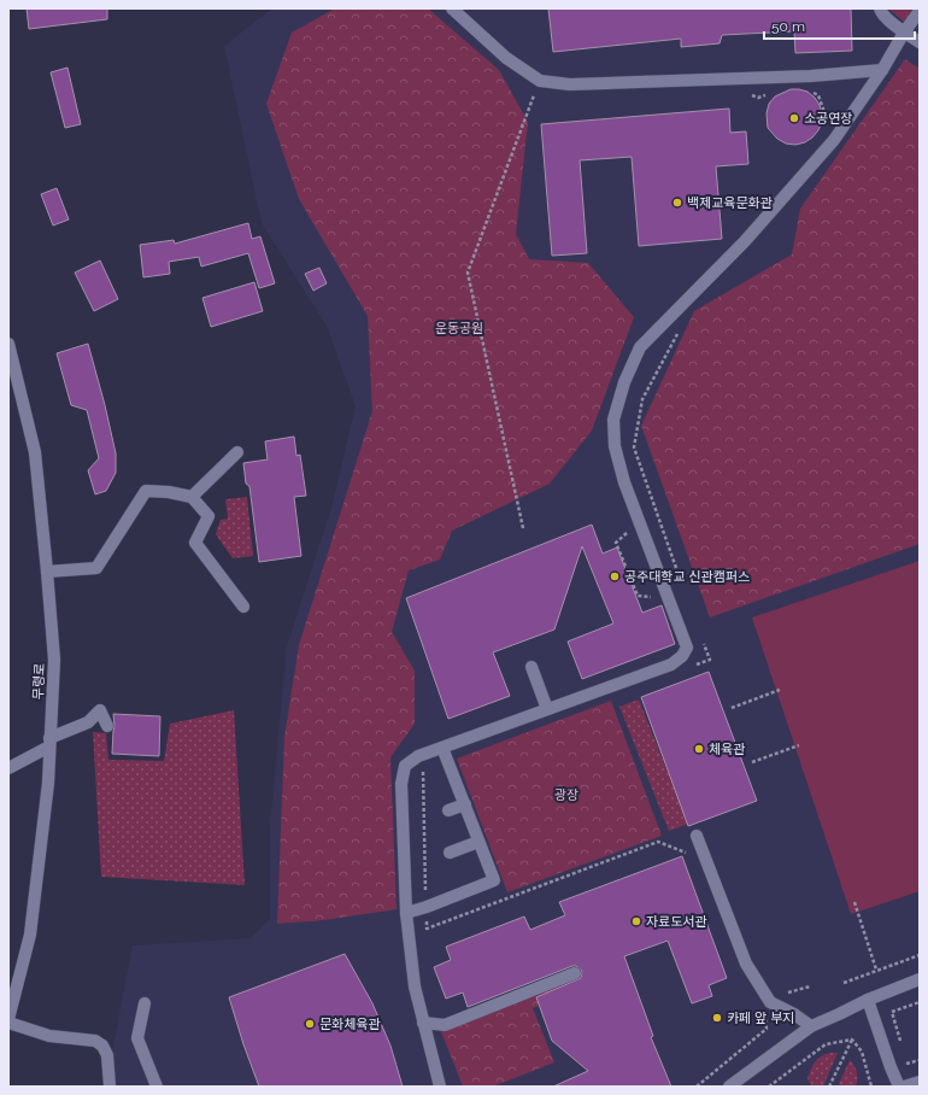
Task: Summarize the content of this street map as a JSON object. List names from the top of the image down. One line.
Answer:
{"streets":{"main road":["무령로"]},"parks":["운동공원","광장"],"places":["소공연장","백제교육문화관","공주대학교 신관캠퍼스","체육관","자료도서관","카페 앞 부지","문화체육관"],"scale_bar":"50 m"}
